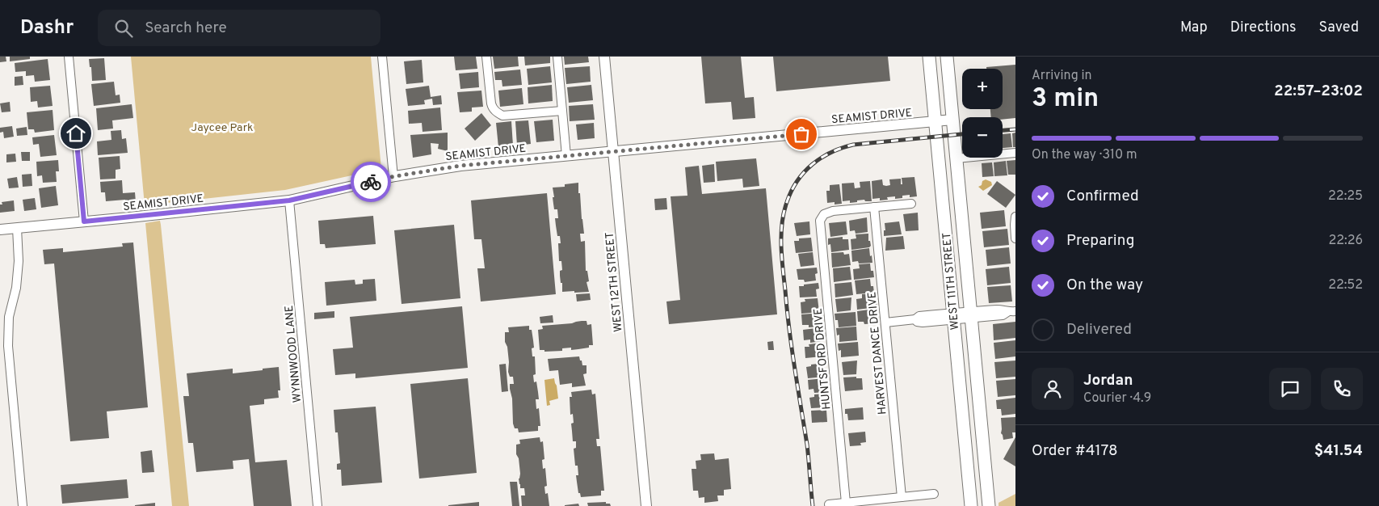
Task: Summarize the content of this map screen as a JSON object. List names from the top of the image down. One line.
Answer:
{"streets":{"main road":["WEST 11TH STREET"],"street":["SEAMIST DRIVE","WEST 12TH STREET","HARVEST DANCE DRIVE","WYNNWOOD LANE","HUNTSFORD DRIVE"]},"crossings":[["SEAMIST DRIVE","WEST 11TH STREET"],["SEAMIST DRIVE","WEST 12TH STREET"],["SEAMIST DRIVE","WYNNWOOD LANE"],["HARVEST DANCE DRIVE","HUNTSFORD DRIVE"]],"parks":["Jaycee Park"],"page":{"header":"Dashr","search":"Search here","nav":["Map","Directions","Saved"],"heading":["3 min","Arriving in","22:57–23:02"],"panel":["Jordan","Courier · 4.9","Order #4178","$41.54"],"map_buttons":["+","−"],"bar":"On the way · 310 m","list":[["Confirmed","22:25"],["Preparing","22:26"],["On the way","22:52"],"Delivered"]}}
